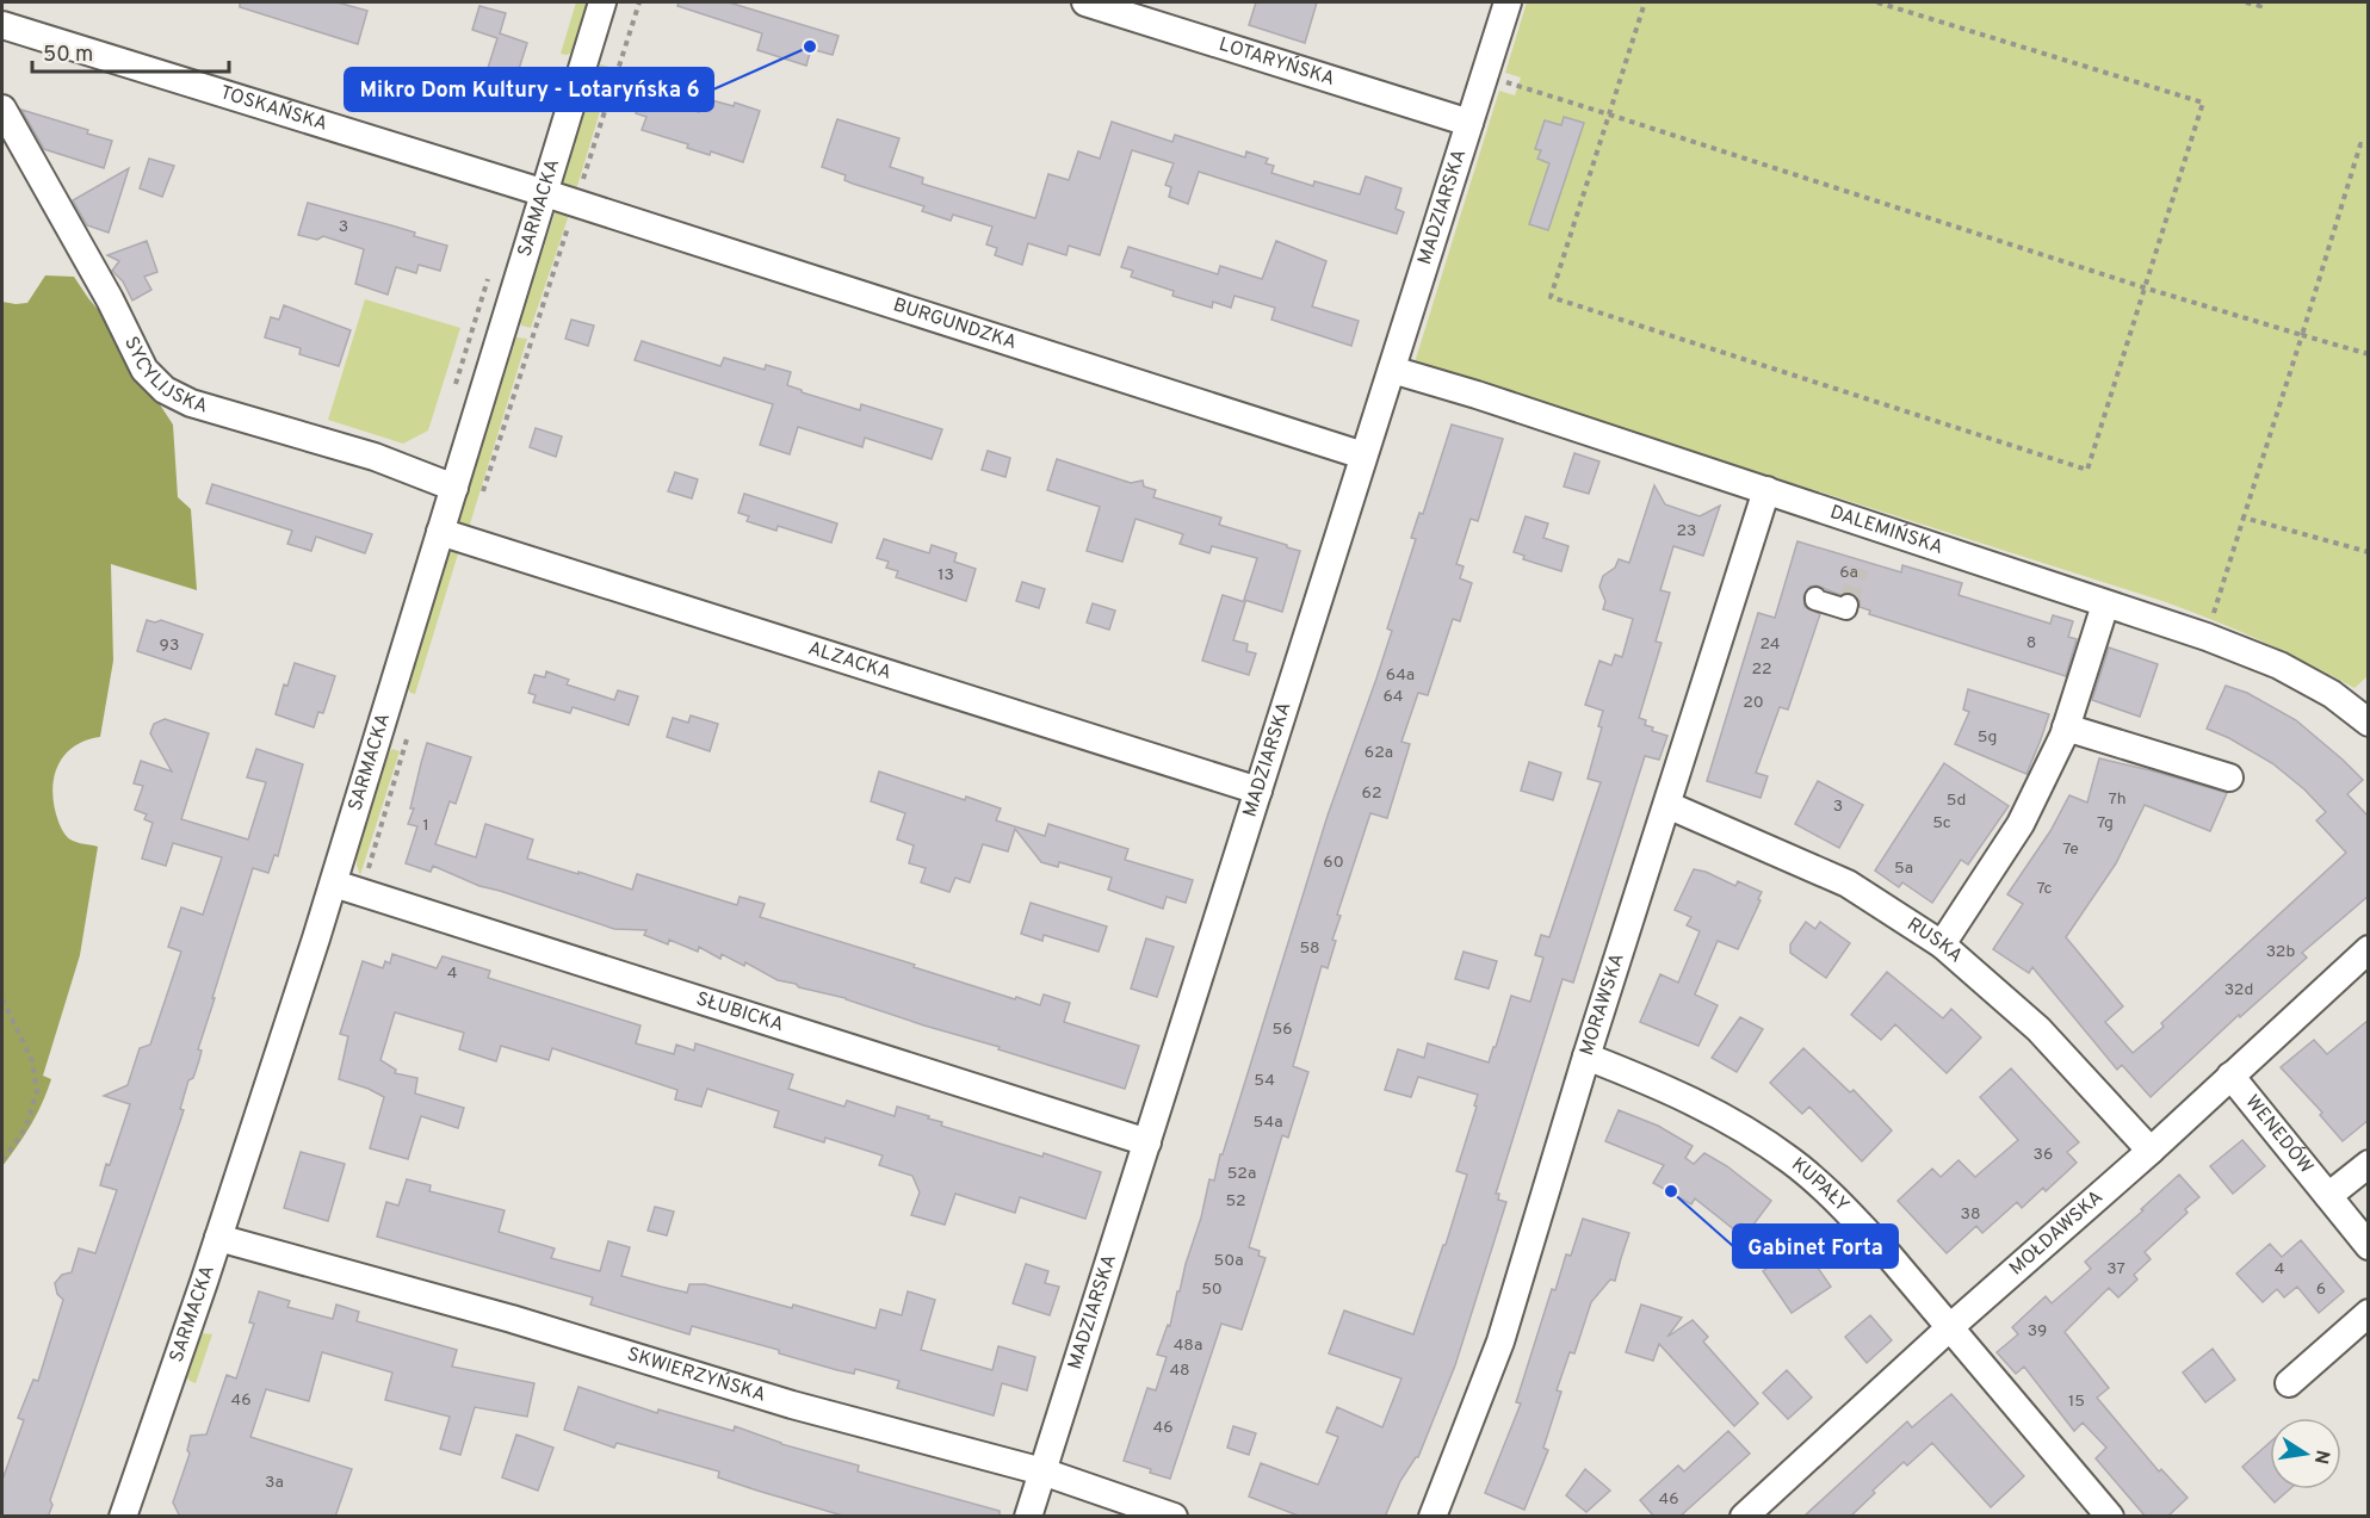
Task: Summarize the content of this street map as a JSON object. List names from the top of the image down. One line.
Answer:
{"streets":{"street":["LOTARYŃSKA","TOSKAŃSKA","MADZIARSKA","SARMACKA","BURGUNDZKA","SYCYLIJSKA","DALEMIŃSKA","ALZACKA","RUSKA","MORAWSKA","SŁUBICKA","WENEDÓW","KUPAŁY","MOŁDAWSKA","SKWIERZYŃSKA"]},"crossings":[["LOTARYŃSKA","MADZIARSKA"],["TOSKAŃSKA","SARMACKA"],["TOSKAŃSKA","BURGUNDZKA"],["MADZIARSKA","BURGUNDZKA"],["MADZIARSKA","DALEMIŃSKA"],["MADZIARSKA","ALZACKA"],["MADZIARSKA","SŁUBICKA"],["MADZIARSKA","SKWIERZYŃSKA"],["SARMACKA","BURGUNDZKA"],["SARMACKA","SYCYLIJSKA"],["SARMACKA","ALZACKA"],["SARMACKA","SŁUBICKA"],["SARMACKA","SKWIERZYŃSKA"],["DALEMIŃSKA","MORAWSKA"],["RUSKA","MORAWSKA"],["RUSKA","MOŁDAWSKA"],["MORAWSKA","KUPAŁY"],["WENEDÓW","MOŁDAWSKA"],["KUPAŁY","MOŁDAWSKA"]],"places":["Mikro Dom Kultury - Lotaryńska 6","Gabinet Forta"],"house_numbers":["3","23","6a","13","8","24","93","22","64a","64","20","5g","62a","62","7h","5d","3","5c","7g","1","7e","60","5a","7c","58","32b","4","32d","56","54","54a","36","52a","52","38","50a","37","4","50","6","39","48a","48","46","15","46","3a","46"],"scale_bar":"50 m","north":"right"}
